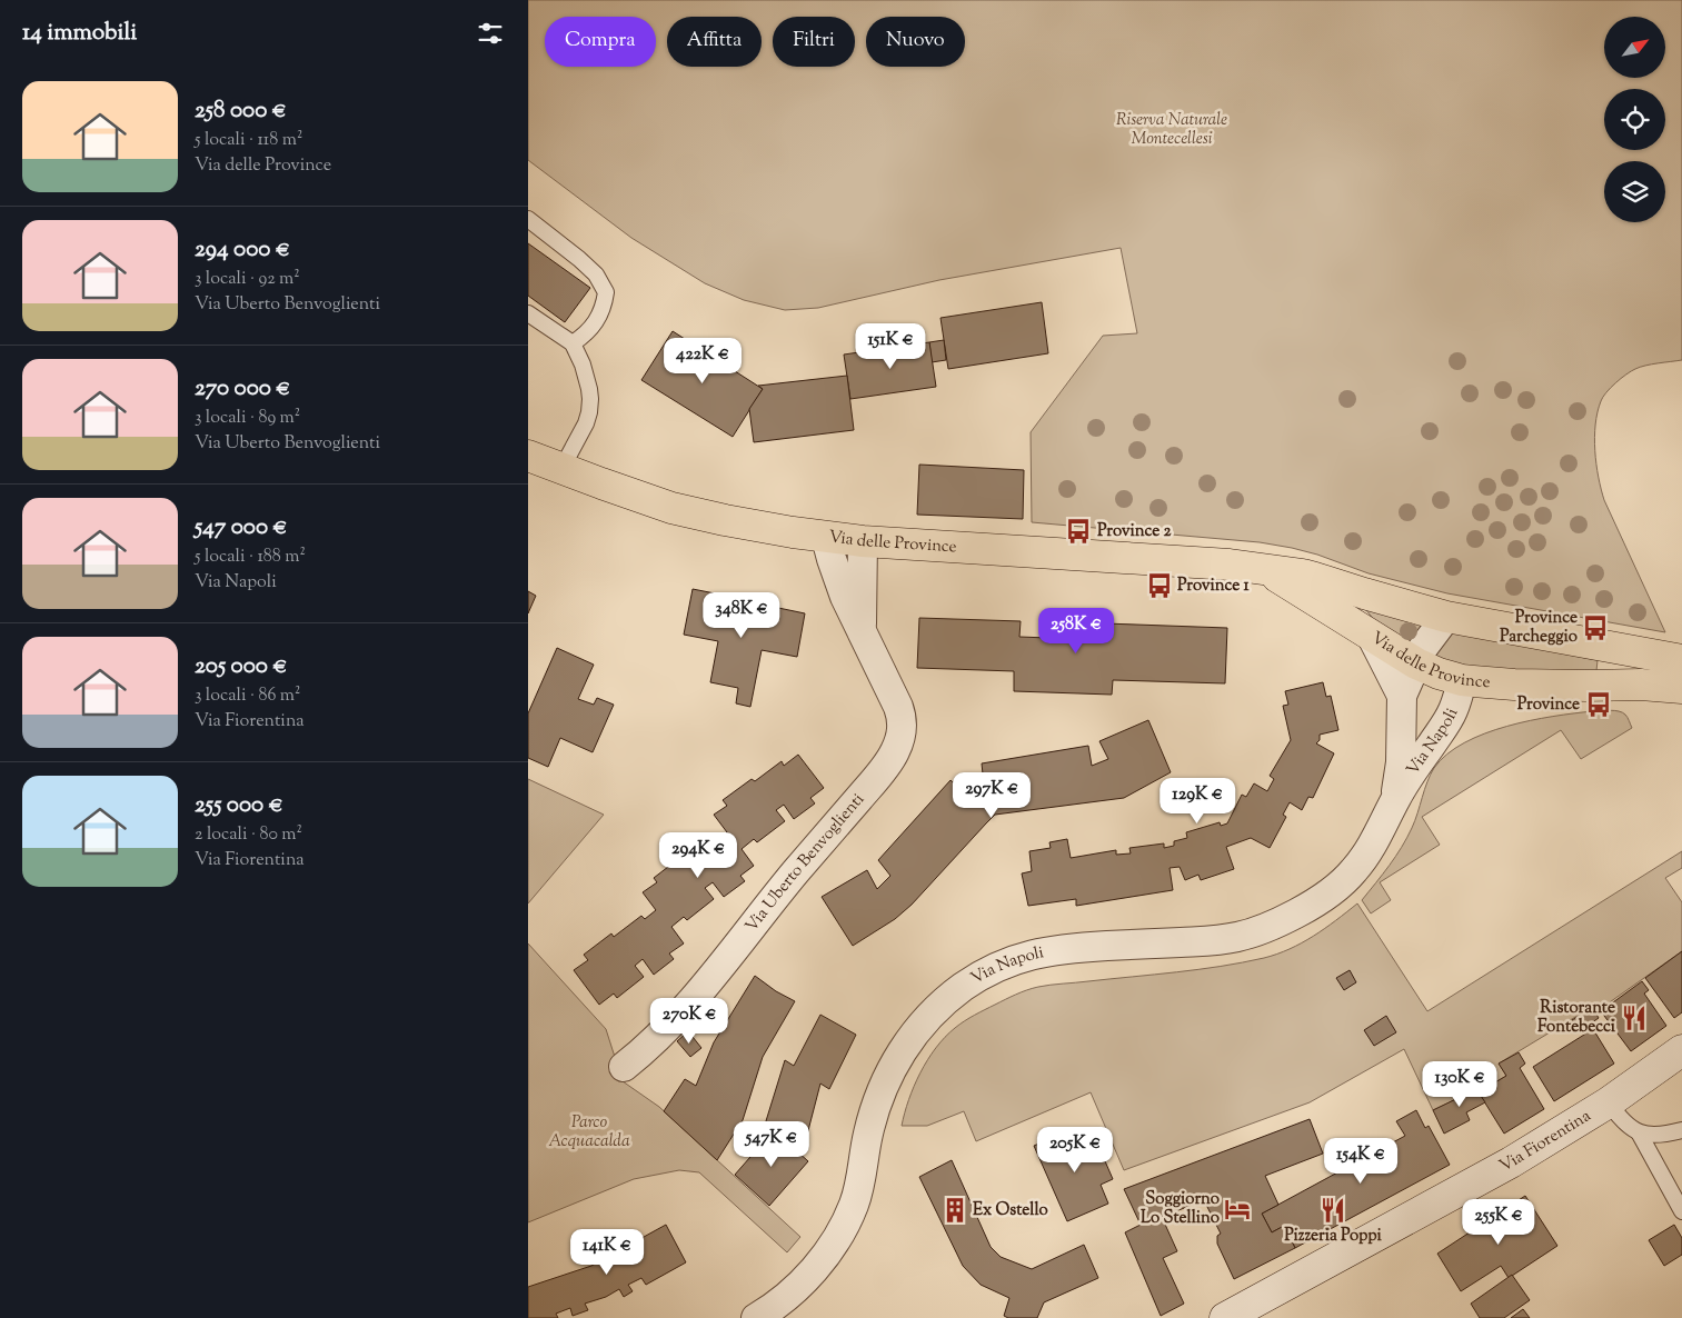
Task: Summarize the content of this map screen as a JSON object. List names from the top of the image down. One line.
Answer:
{"streets":{"main road":["Via delle Province","Via Fiorentina"],"street":["Via Napoli","Via Uberto Benvoglienti"]},"crossings":[["Via delle Province","Via Napoli"],["Via delle Province","Via Uberto Benvoglienti"]],"parks":["Riserva Naturale Montecellesi","Parco Acquacalda"],"places":{"bus stop":["Province 2","Province 1","Province Parcheggio","Province"],"restaurant":["Ristorante Fontebecci","Pizzeria Poppi"],"hotel":["Soggiorno Lo Stellino"],"building":["Ex Ostello"]},"north":"top right","page":{"heading":"14 immobili","chip":["Compra","Affitta","Filtri","Nuovo"],"list":[{"name":"258 000 €","note":"5 locali · 118 m² · Via delle Province"},{"name":"294 000 €","note":"3 locali · 92 m² · Via Uberto Benvoglienti"},{"name":"270 000 €","note":"3 locali · 89 m² · Via Uberto Benvoglienti"},{"name":"547 000 €","note":"5 locali · 188 m² · Via Napoli"},{"name":"205 000 €","note":"3 locali · 86 m² · Via Fiorentina"},{"name":"255 000 €","note":"2 locali · 80 m² · Via Fiorentina"}],"price":["151K €","422K €","348K €","258K €","297K €","129K €","294K €","270K €","130K €","547K €","205K €","154K €","255K €","141K €"]}}
